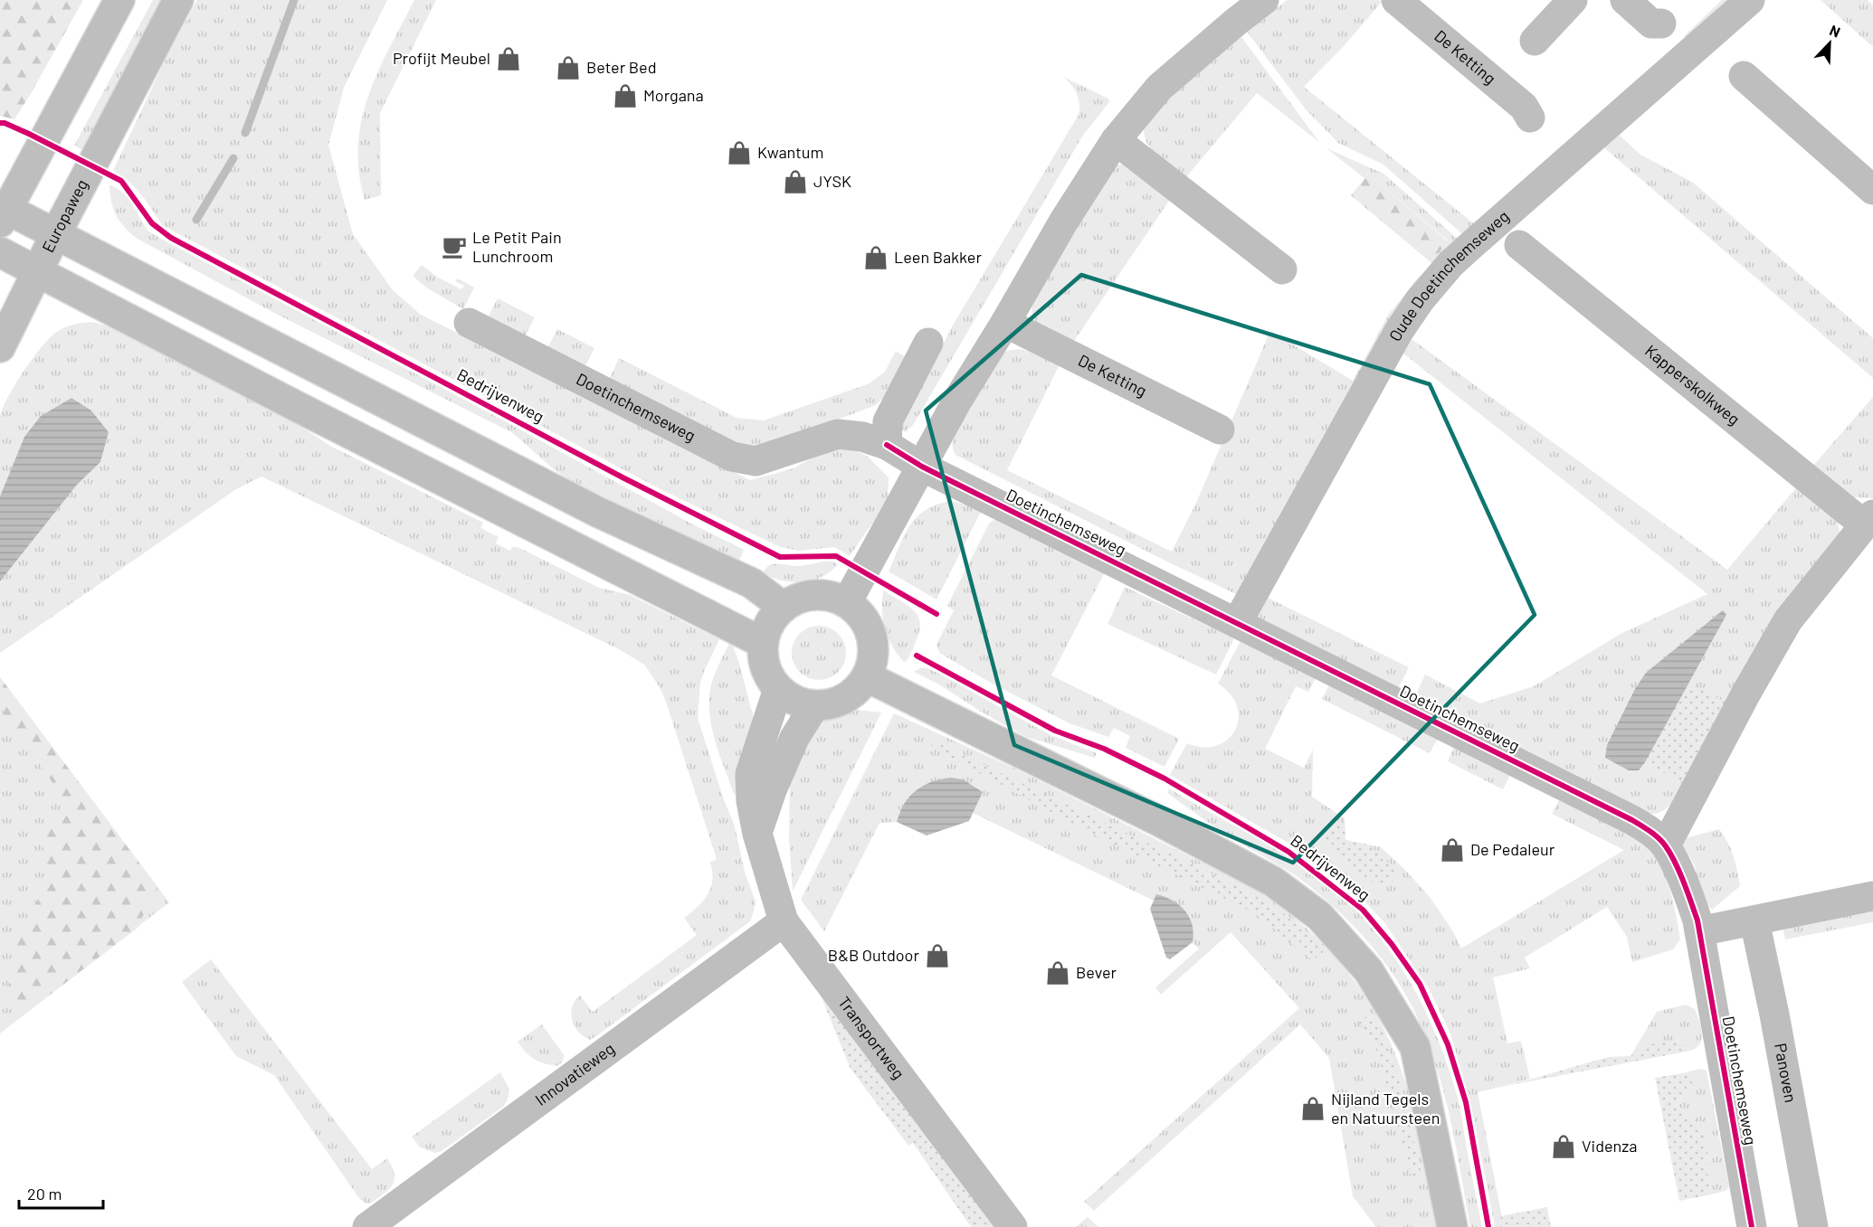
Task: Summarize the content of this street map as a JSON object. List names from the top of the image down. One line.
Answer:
{"streets":{"street":["De Ketting","Europaweg","Oude Doetinchemseweg","Kapperskolkweg","Doetinchemseweg","Transportweg","Panoven","Innovatieweg"],"cycle path":["Bedrijvenweg"]},"crossings":[["Oude Doetinchemseweg","Doetinchemseweg"],["Kapperskolkweg","Doetinchemseweg"],["Transportweg","Innovatieweg"]],"places":{"shop":["Profijt Meubel","Beter Bed","Morgana","Kwantum","JYSK","Leen Bakker","De Pedaleur","B&B Outdoor","Bever","Nijland Tegels en Natuursteen","Videnza"],"cafe":["Le Petit Pain Lunchroom"]},"scale_bar":"20 m","north":"top right"}
